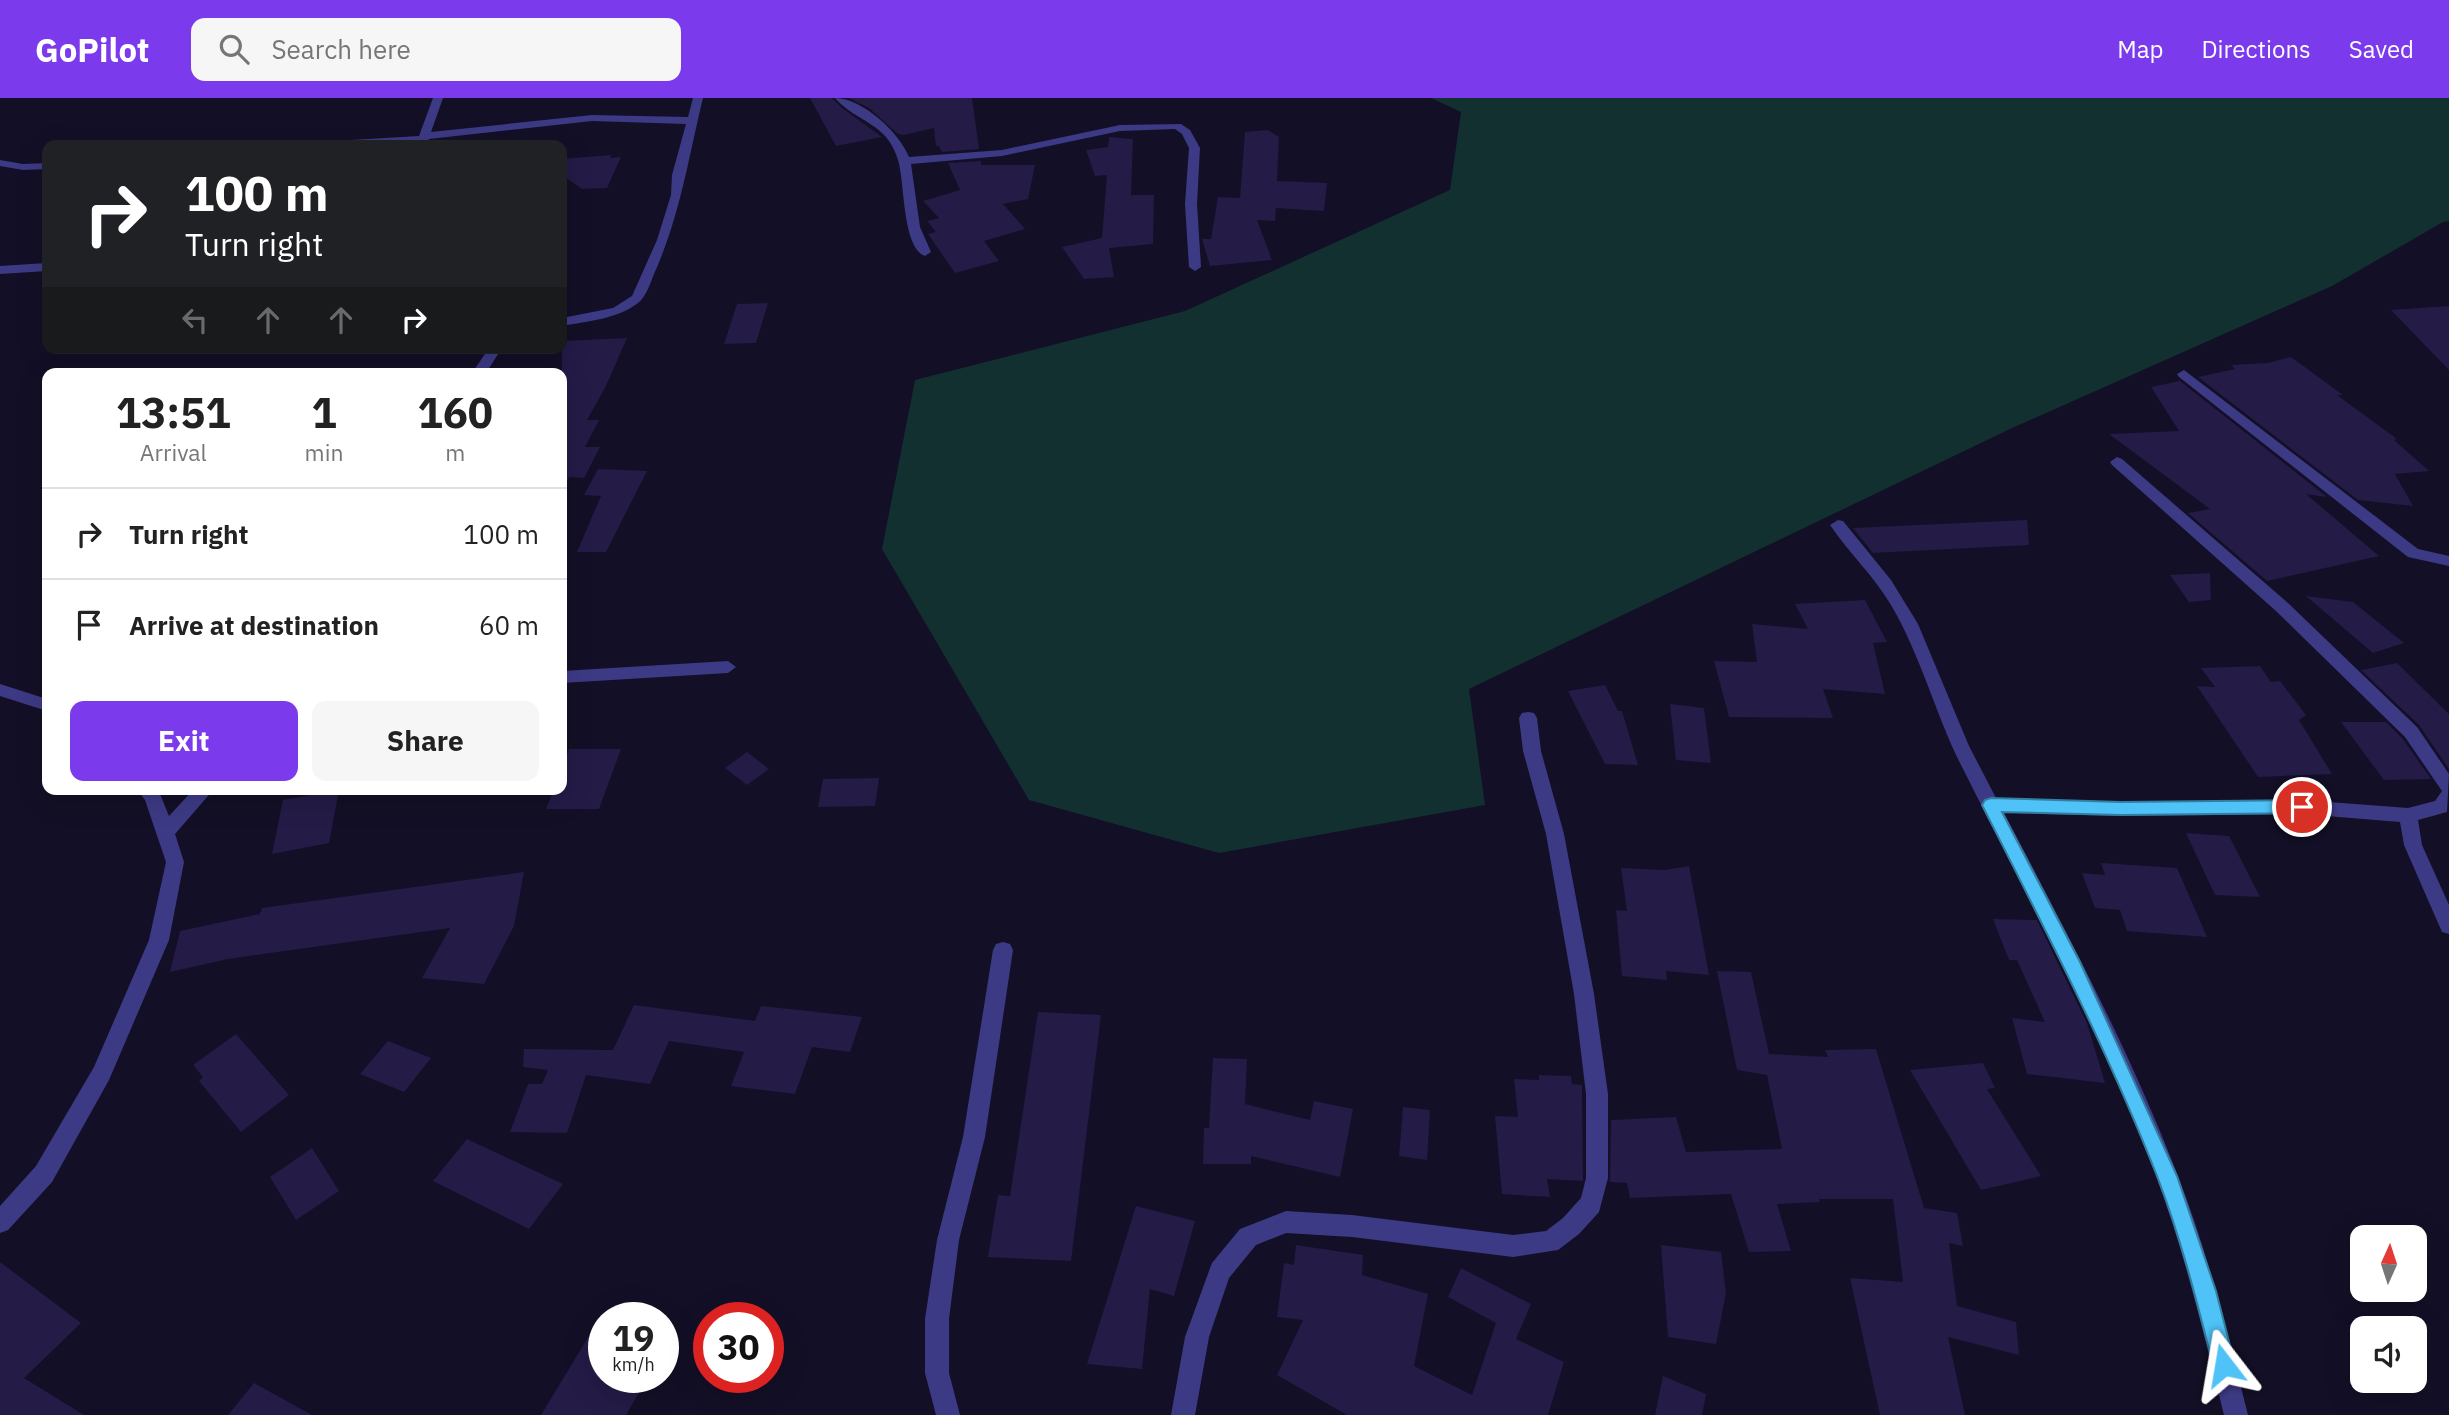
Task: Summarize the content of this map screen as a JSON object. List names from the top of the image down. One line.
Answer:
{"north":"top","page":{"header":"GoPilot","search":"Search here","nav":["Map","Directions","Saved"],"turn":["100 m","Turn right"],"eta":["13:51","Arrival","1","min","160","m"],"list":[{"name":"Turn right","value":"100 m"},{"name":"Arrive at destination","value":"60 m"}],"buttons":["Exit","Share"],"speed":"19 km/h","limit":"30"}}
